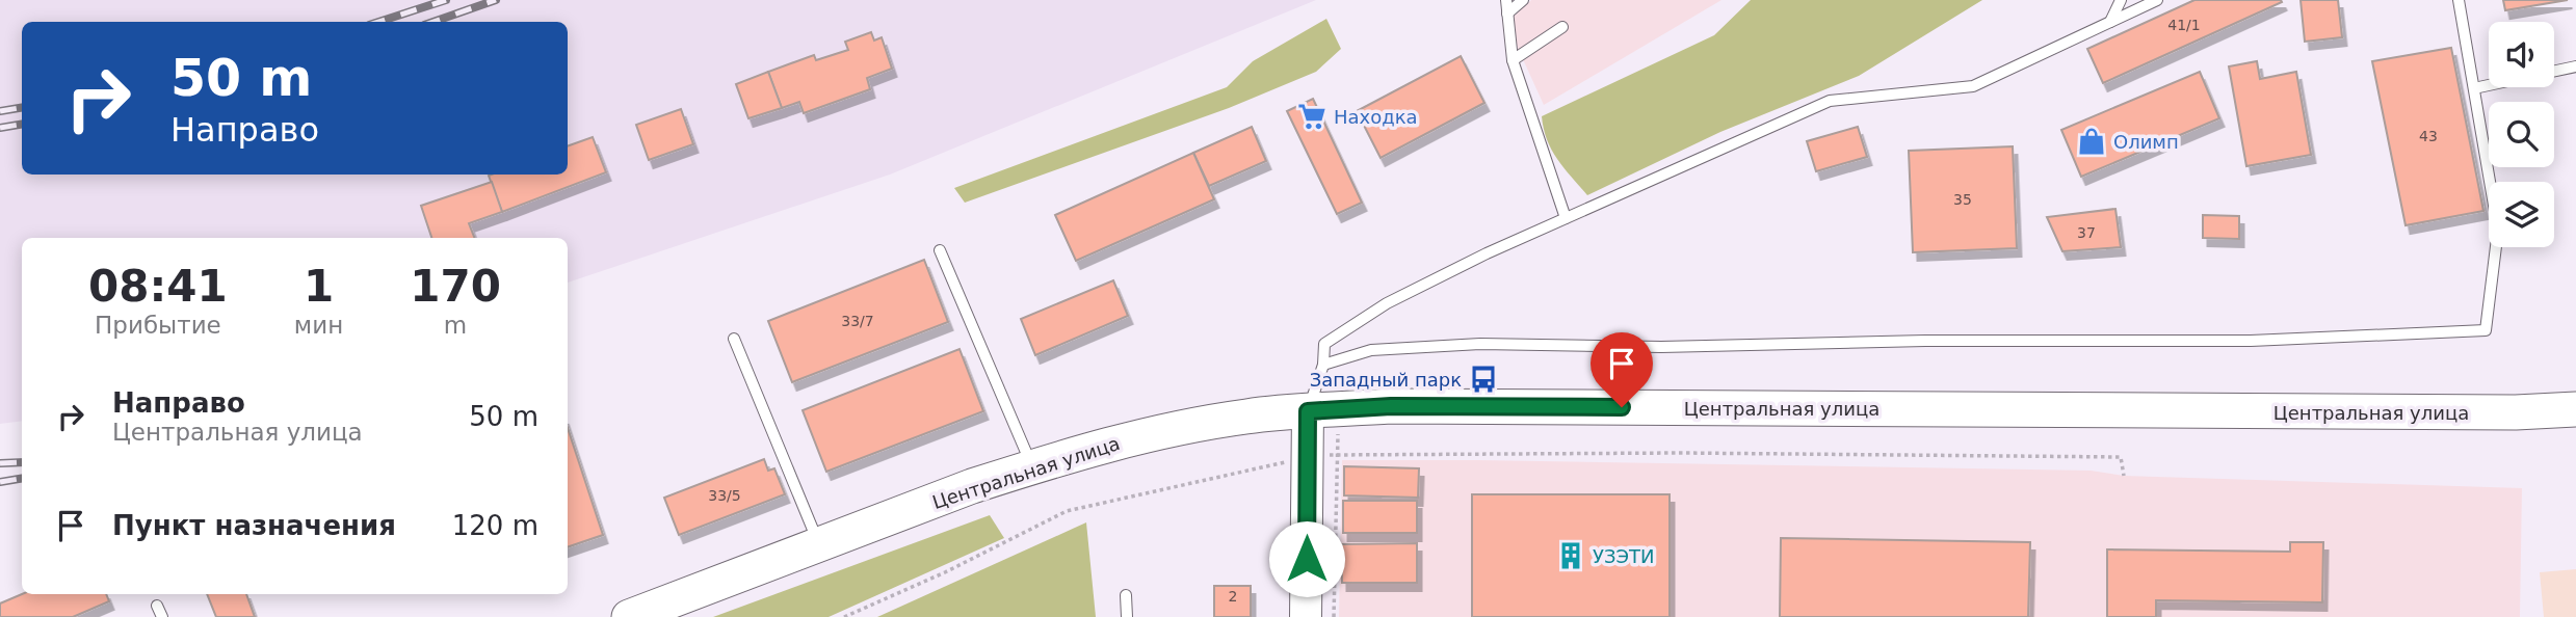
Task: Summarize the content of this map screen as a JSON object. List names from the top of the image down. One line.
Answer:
{"streets":{"main road":["Центральная улица"]},"places":{"supermarket":["Находка"],"shop":["Олимп"],"bus stop":["Западный парк"],"building":["УЗЭТИ"]},"house_numbers":["41/1","43","35","37","33/7","33/5","2"],"page":{"turn":["50 m","Направо"],"eta":["08:41","Прибытие","1","мин","170","m"],"list":[{"name":"Направо","note":"Центральная улица","value":"50 m"},{"name":"Пункт назначения","value":"120 m"}]}}
